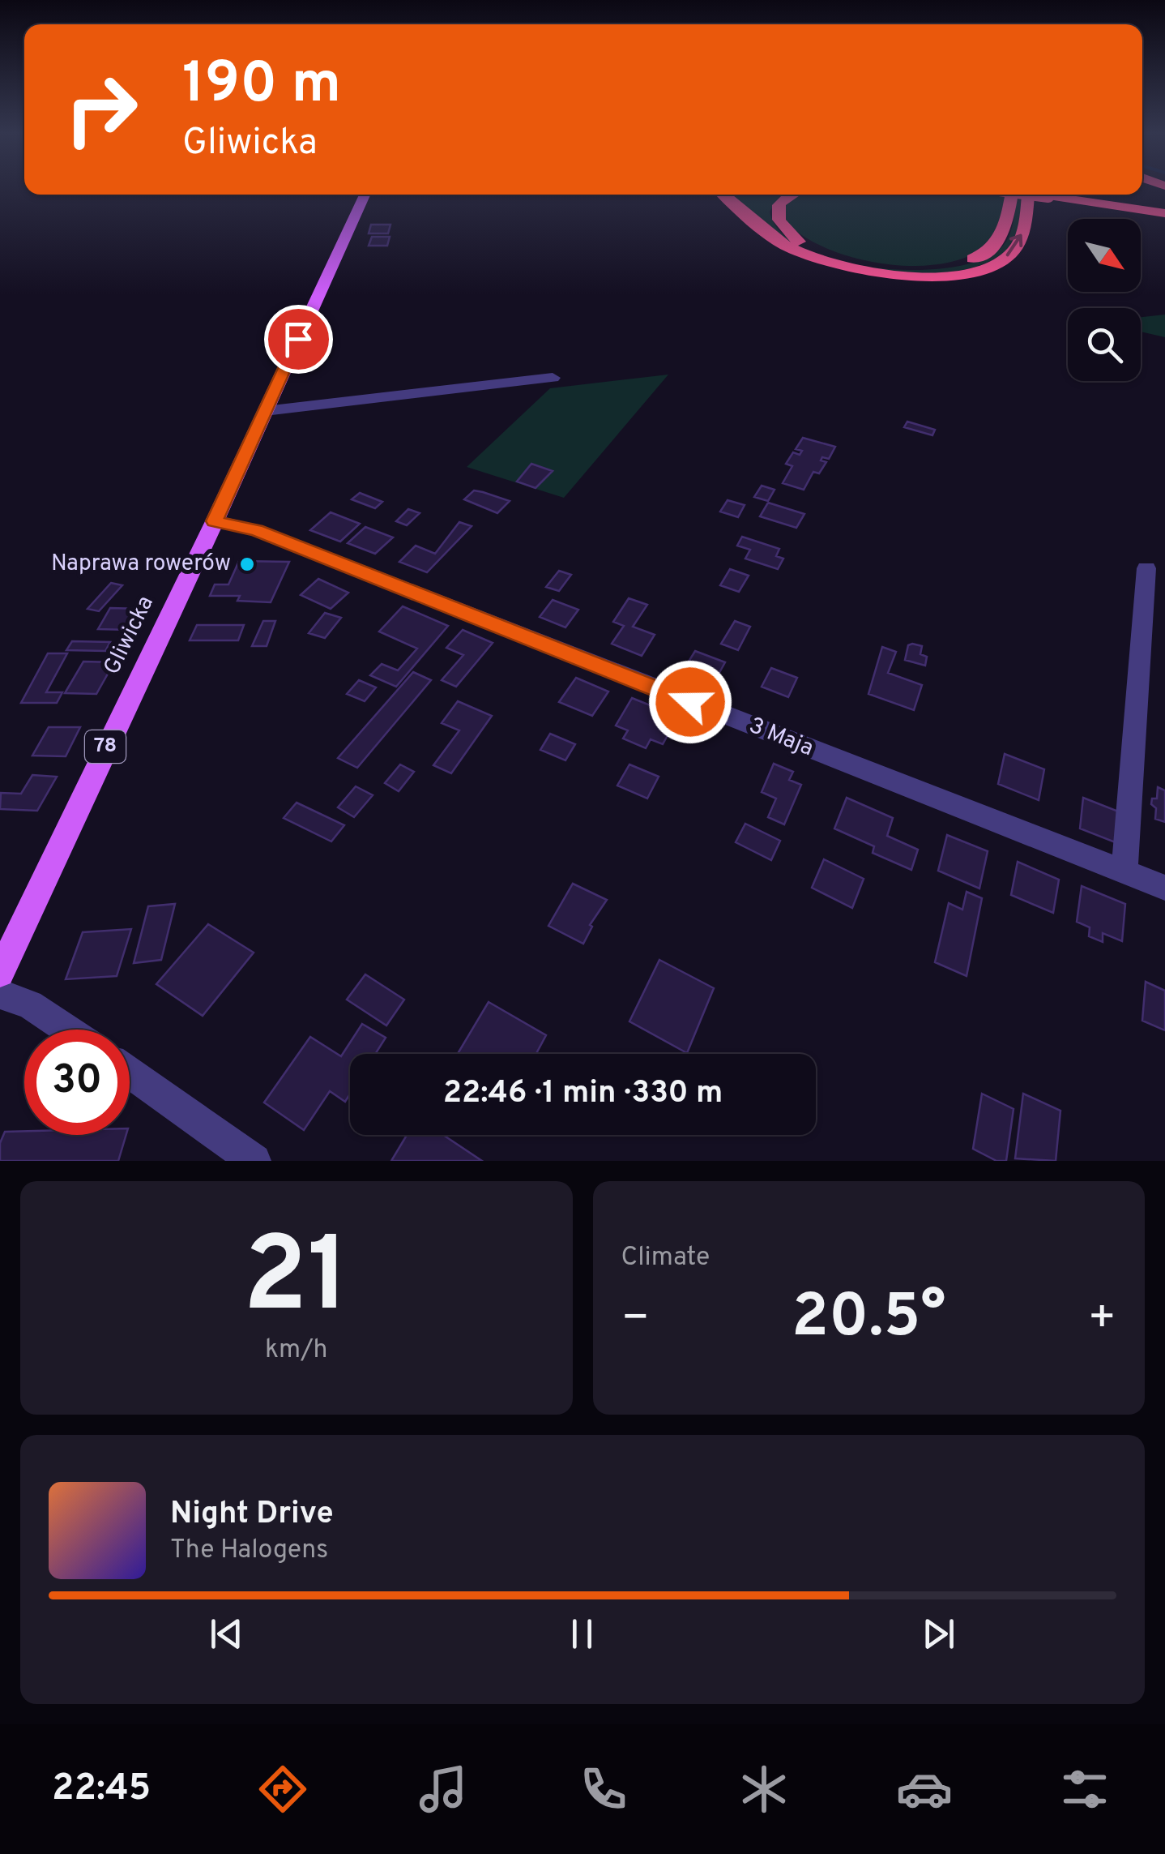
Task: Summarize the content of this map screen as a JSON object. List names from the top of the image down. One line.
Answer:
{"streets":{"main road":["Gliwicka","78"],"street":["3 Maja"]},"crossings":[["Gliwicka","3 Maja"]],"places":["Naprawa rowerów"],"north":"bottom right","page":{"turn":["190 m","Gliwicka"],"limit":"30","trip":"22:46 · 1 min · 330 m","tile":[["21","km/h"],"Climate"],"heat":["−","20.5°","+"],"song":["Night Drive","The Halogens"],"tabs":"22:45"}}
